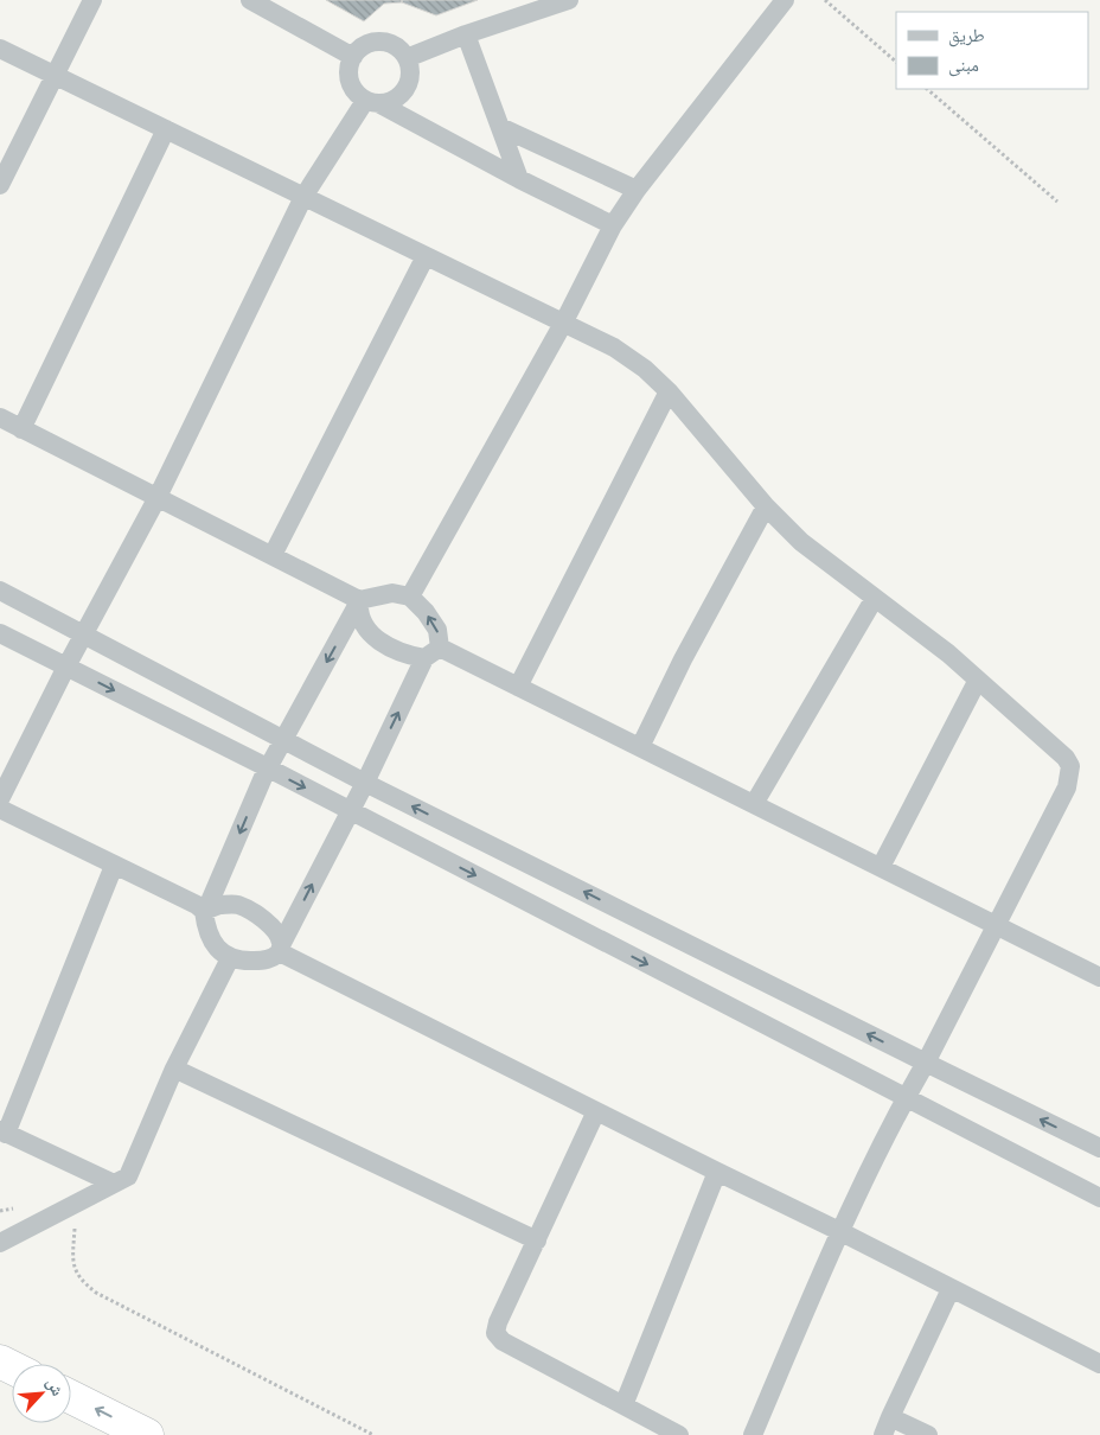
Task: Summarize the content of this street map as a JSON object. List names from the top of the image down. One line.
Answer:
{"legend":["طريق","مبنى"],"north":"top right"}
